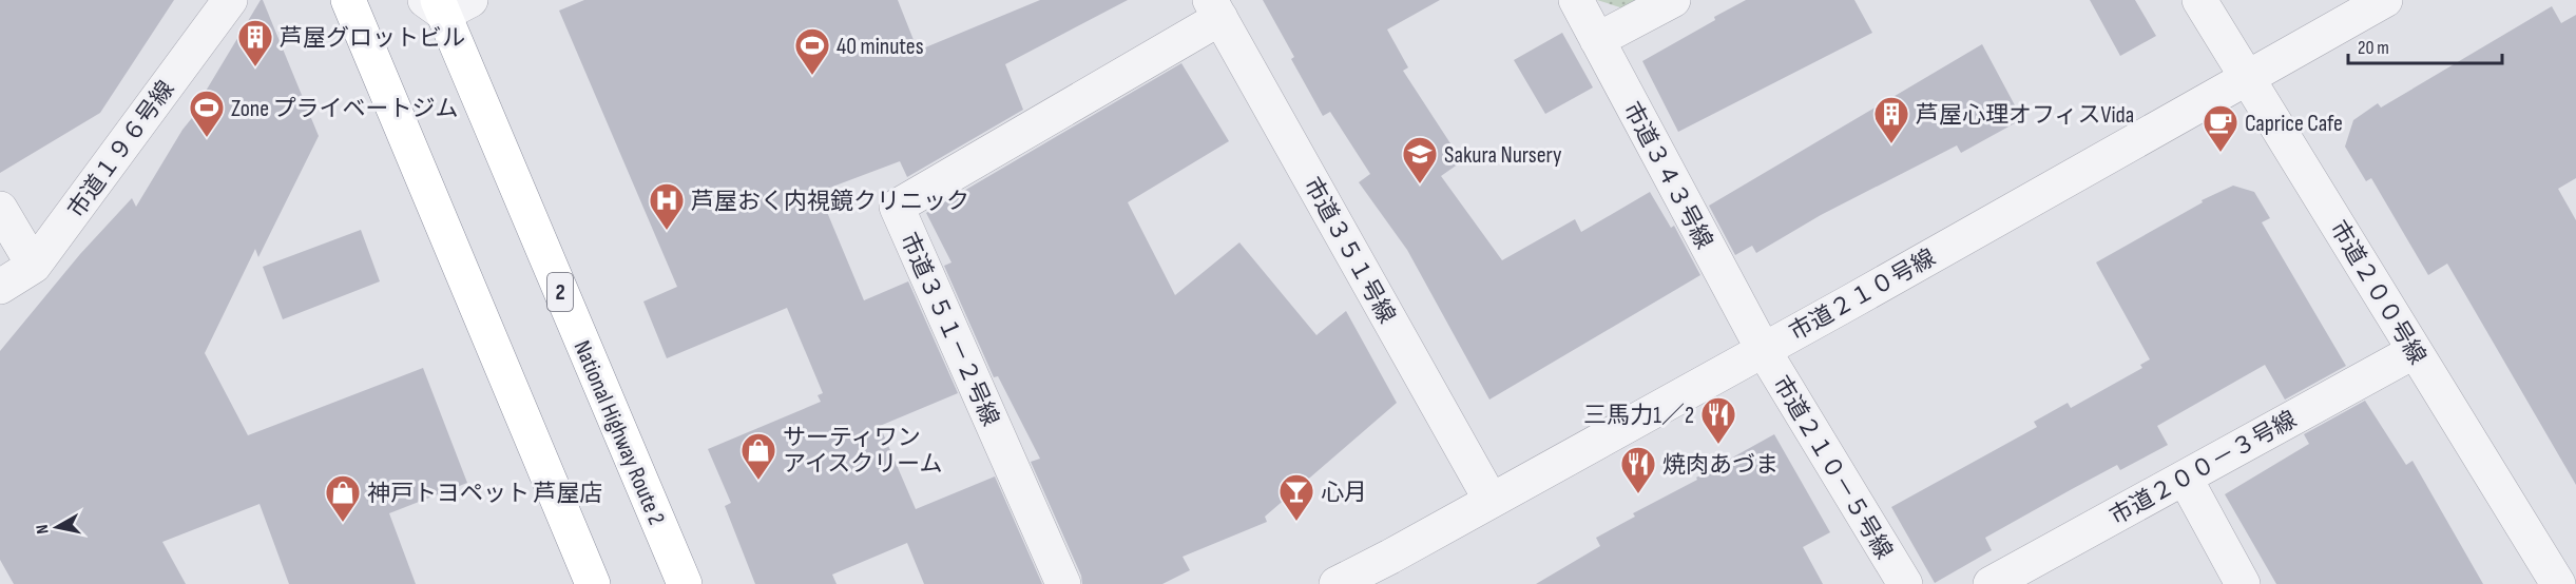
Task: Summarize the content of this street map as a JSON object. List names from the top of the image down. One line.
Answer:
{"streets":{"highway":["2","National Highway Route 2"],"street":["市道１９６号線","市道３４３号線","市道３５１号線","市道２００号線","市道２１０号線","市道３５１－２号線","市道２１０－５号線","市道２００－３号線"]},"crossings":[["市道３４３号線","市道２１０号線"],["市道３４３号線","市道２１０－５号線"],["市道３５１号線","市道２１０号線"],["市道３５１号線","市道３５１－２号線"],["市道２００号線","市道２１０号線"],["市道２００号線","市道２００－３号線"],["市道２１０号線","市道２１０－５号線"]],"places":{"building":["芦屋グロットビル","芦屋心理オフィスVida"],"sports":["40 minutes","Zone プライベートジム"],"cafe":["Caprice Cafe"],"school or university":["Sakura Nursery"],"hospital":["芦屋おく内視鏡クリニック"],"restaurant":["三馬力1／2","焼肉あづま"],"shop":["サーティワン アイスクリーム","神戸トヨペット 芦屋店"],"bar":["心月"]},"scale_bar":"20 m","north":"left"}
